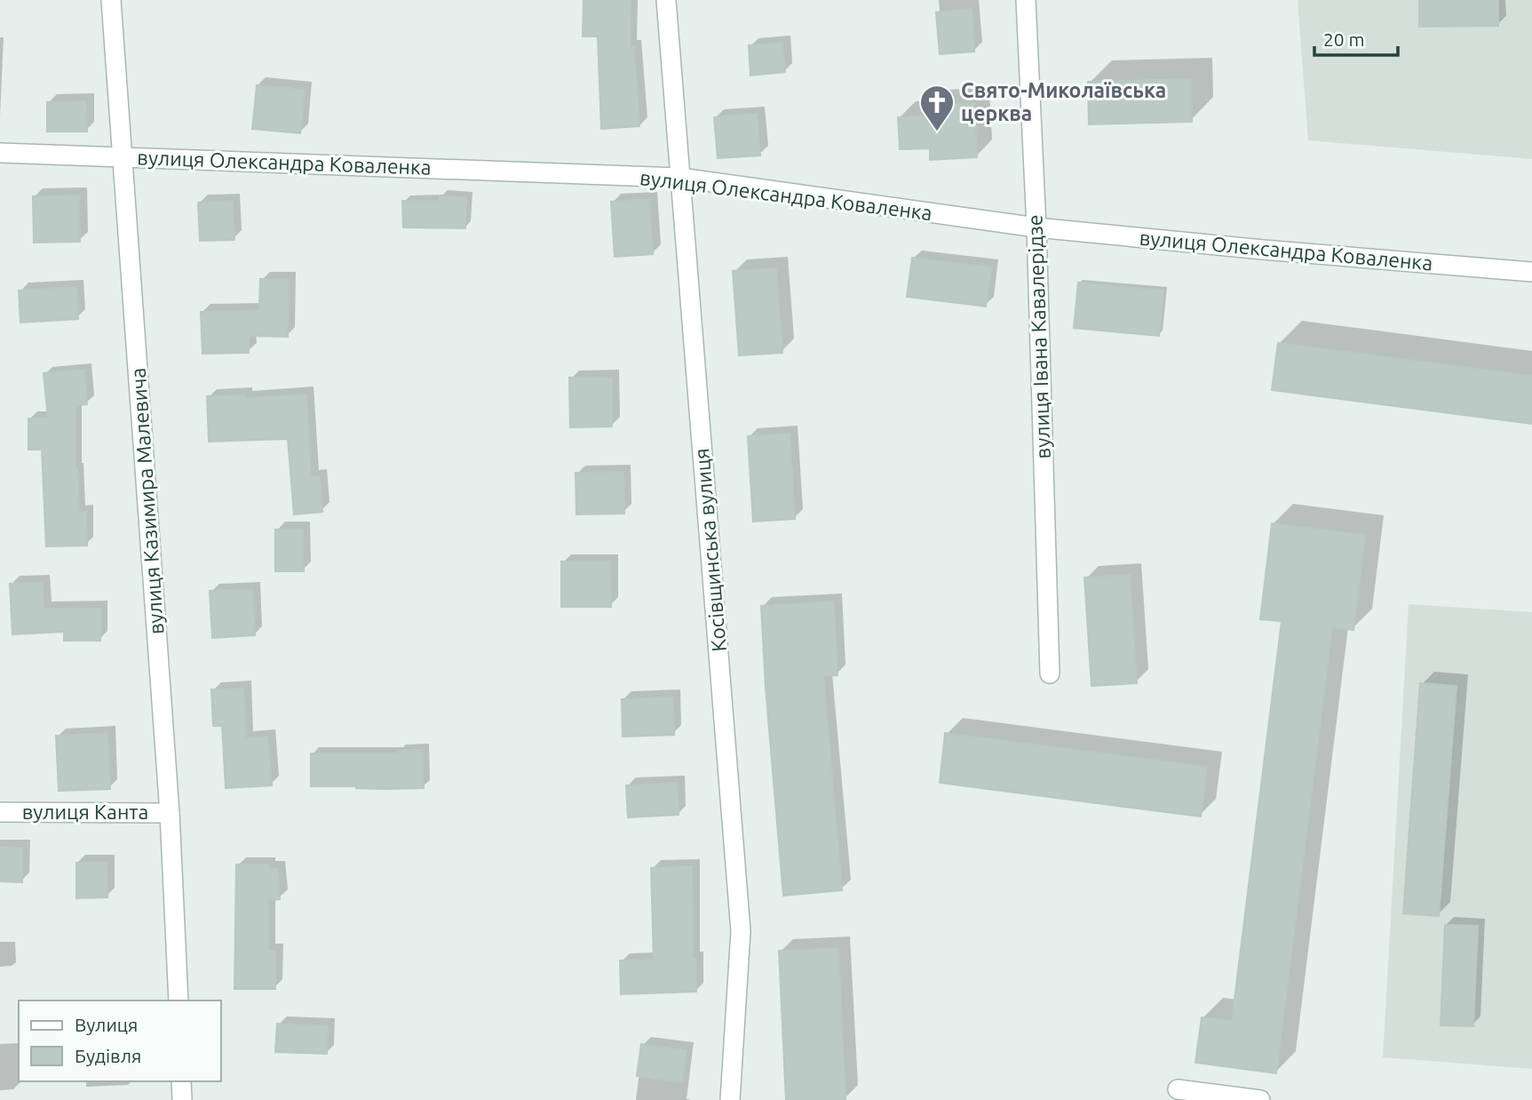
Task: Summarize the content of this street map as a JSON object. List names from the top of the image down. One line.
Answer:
{"streets":{"street":["вулиця Олександра Коваленка","вулиця Івана Кавалерідзе","вулиця Казимира Малевича","Косівщинська вулиця","вулиця Канта"]},"crossings":[["вулиця Олександра Коваленка","вулиця Івана Кавалерідзе"],["вулиця Олександра Коваленка","вулиця Казимира Малевича"],["вулиця Олександра Коваленка","Косівщинська вулиця"],["вулиця Казимира Малевича","вулиця Канта"]],"places":{"church":["Свято-Миколаївська церква"]},"legend":["Вулиця","Будівля"],"scale_bar":"20 m"}
